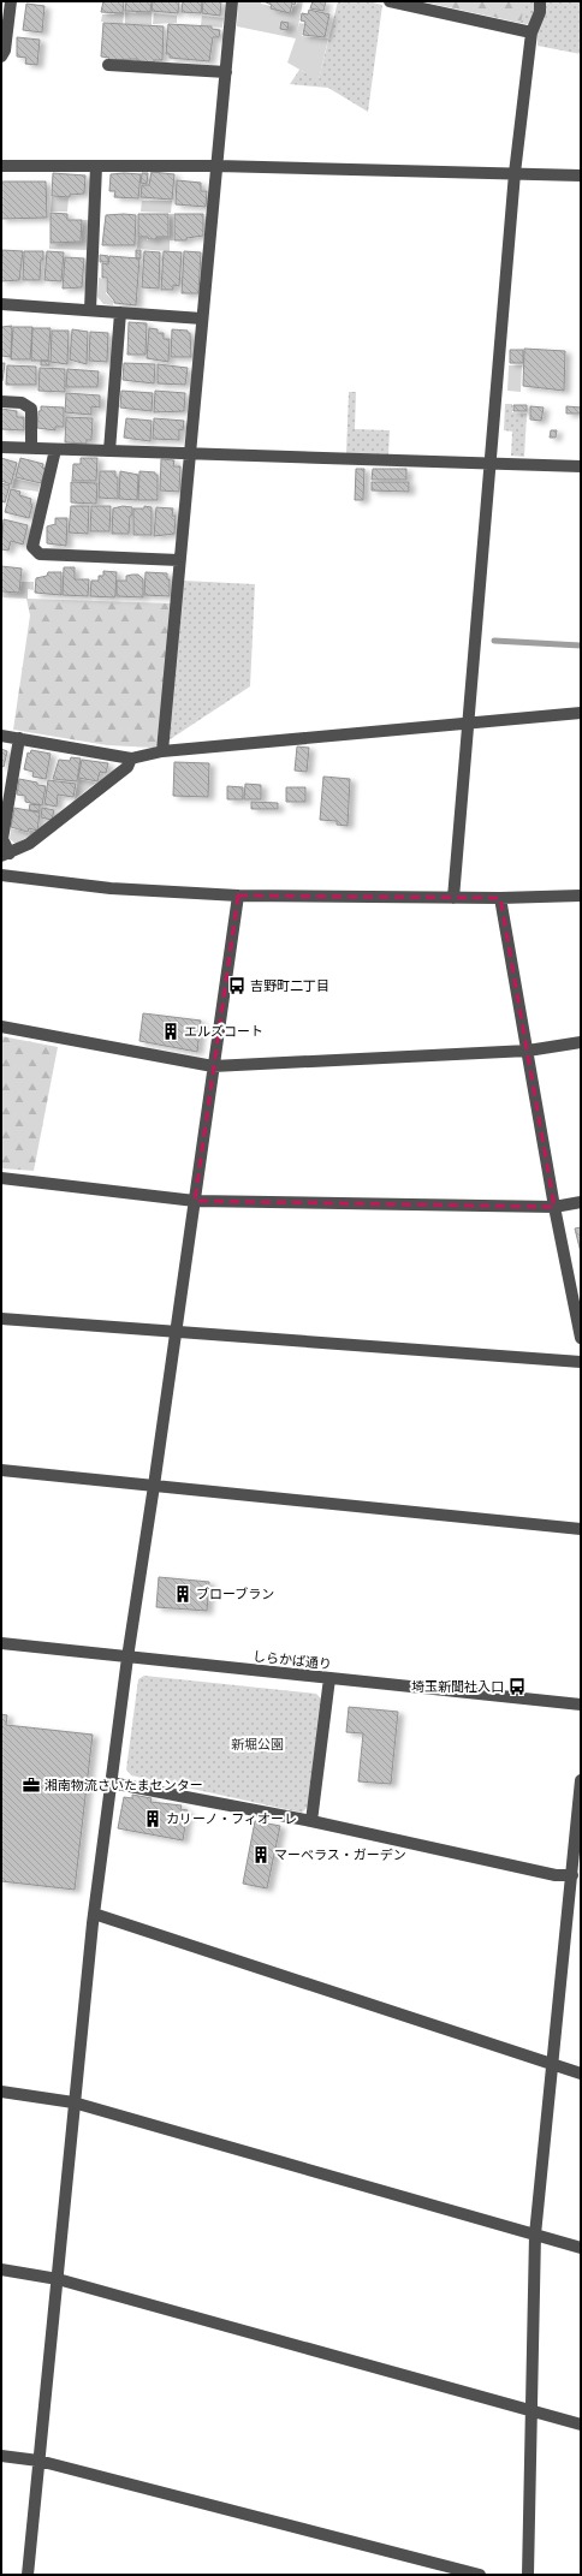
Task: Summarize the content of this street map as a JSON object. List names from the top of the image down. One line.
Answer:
{"streets":{"street":["しらかば通り"]},"parks":["新堀公園"],"places":{"bus stop":["吉野町二丁目","埼玉新聞社入口"],"building":["エルズコート","ブローブラン","カリーノ・フィオーレ","マーベラス・ガーデン"],"office":["湘南物流さいたまセンター"]}}
